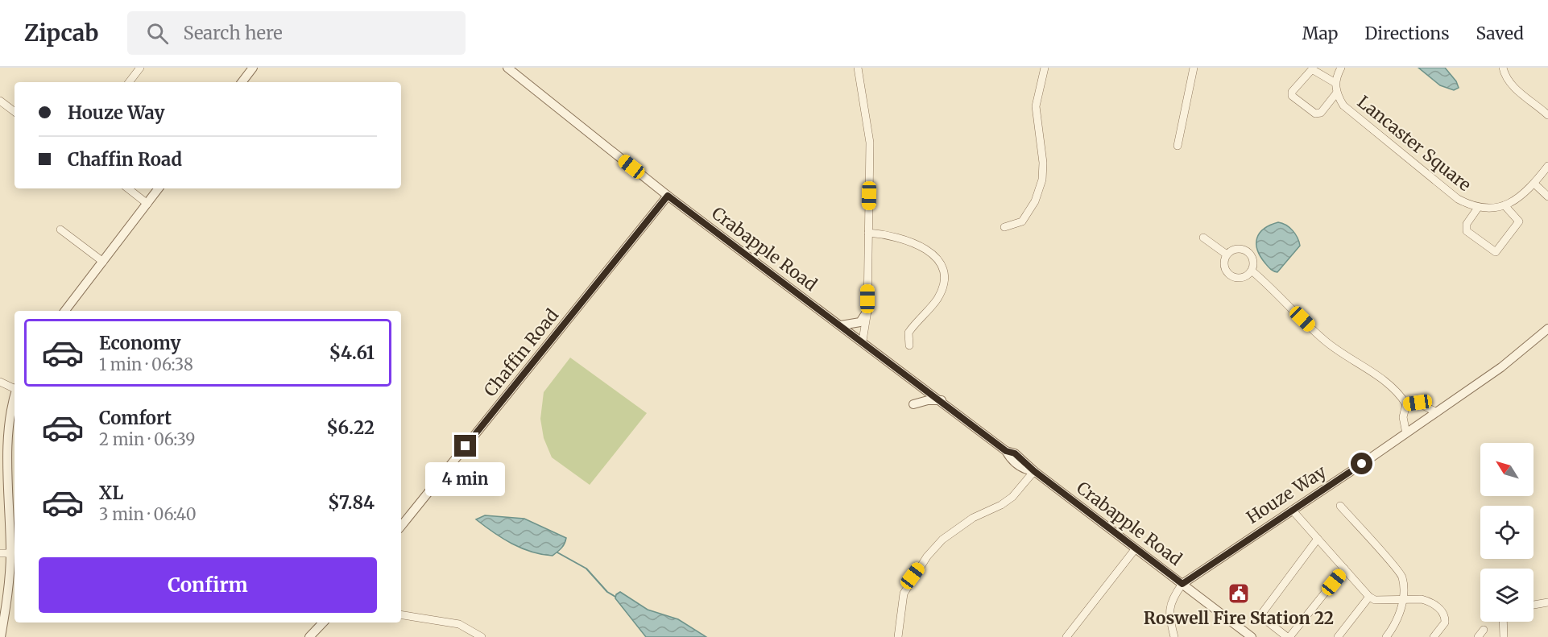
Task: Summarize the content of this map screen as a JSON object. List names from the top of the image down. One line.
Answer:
{"streets":{"street":["Lancaster Square","Crabapple Road","Chaffin Road","Houze Way"]},"crossings":[["Crabapple Road","Chaffin Road"],["Crabapple Road","Houze Way"]],"places":{"public building":["Roswell Fire Station 22"]},"north":"top left","page":{"header":"Zipcab","search":"Search here","nav":["Map","Directions","Saved"],"banner":["Houze Way","Chaffin Road"],"list":[{"name":"Economy","note":"1 min · 06:38","value":"$4.61"},{"name":"Comfort","note":"2 min · 06:39","value":"$6.22"},{"name":"XL","note":"3 min · 06:40","value":"$7.84"}],"bubble":"4 min","buttons":"Confirm"}}
